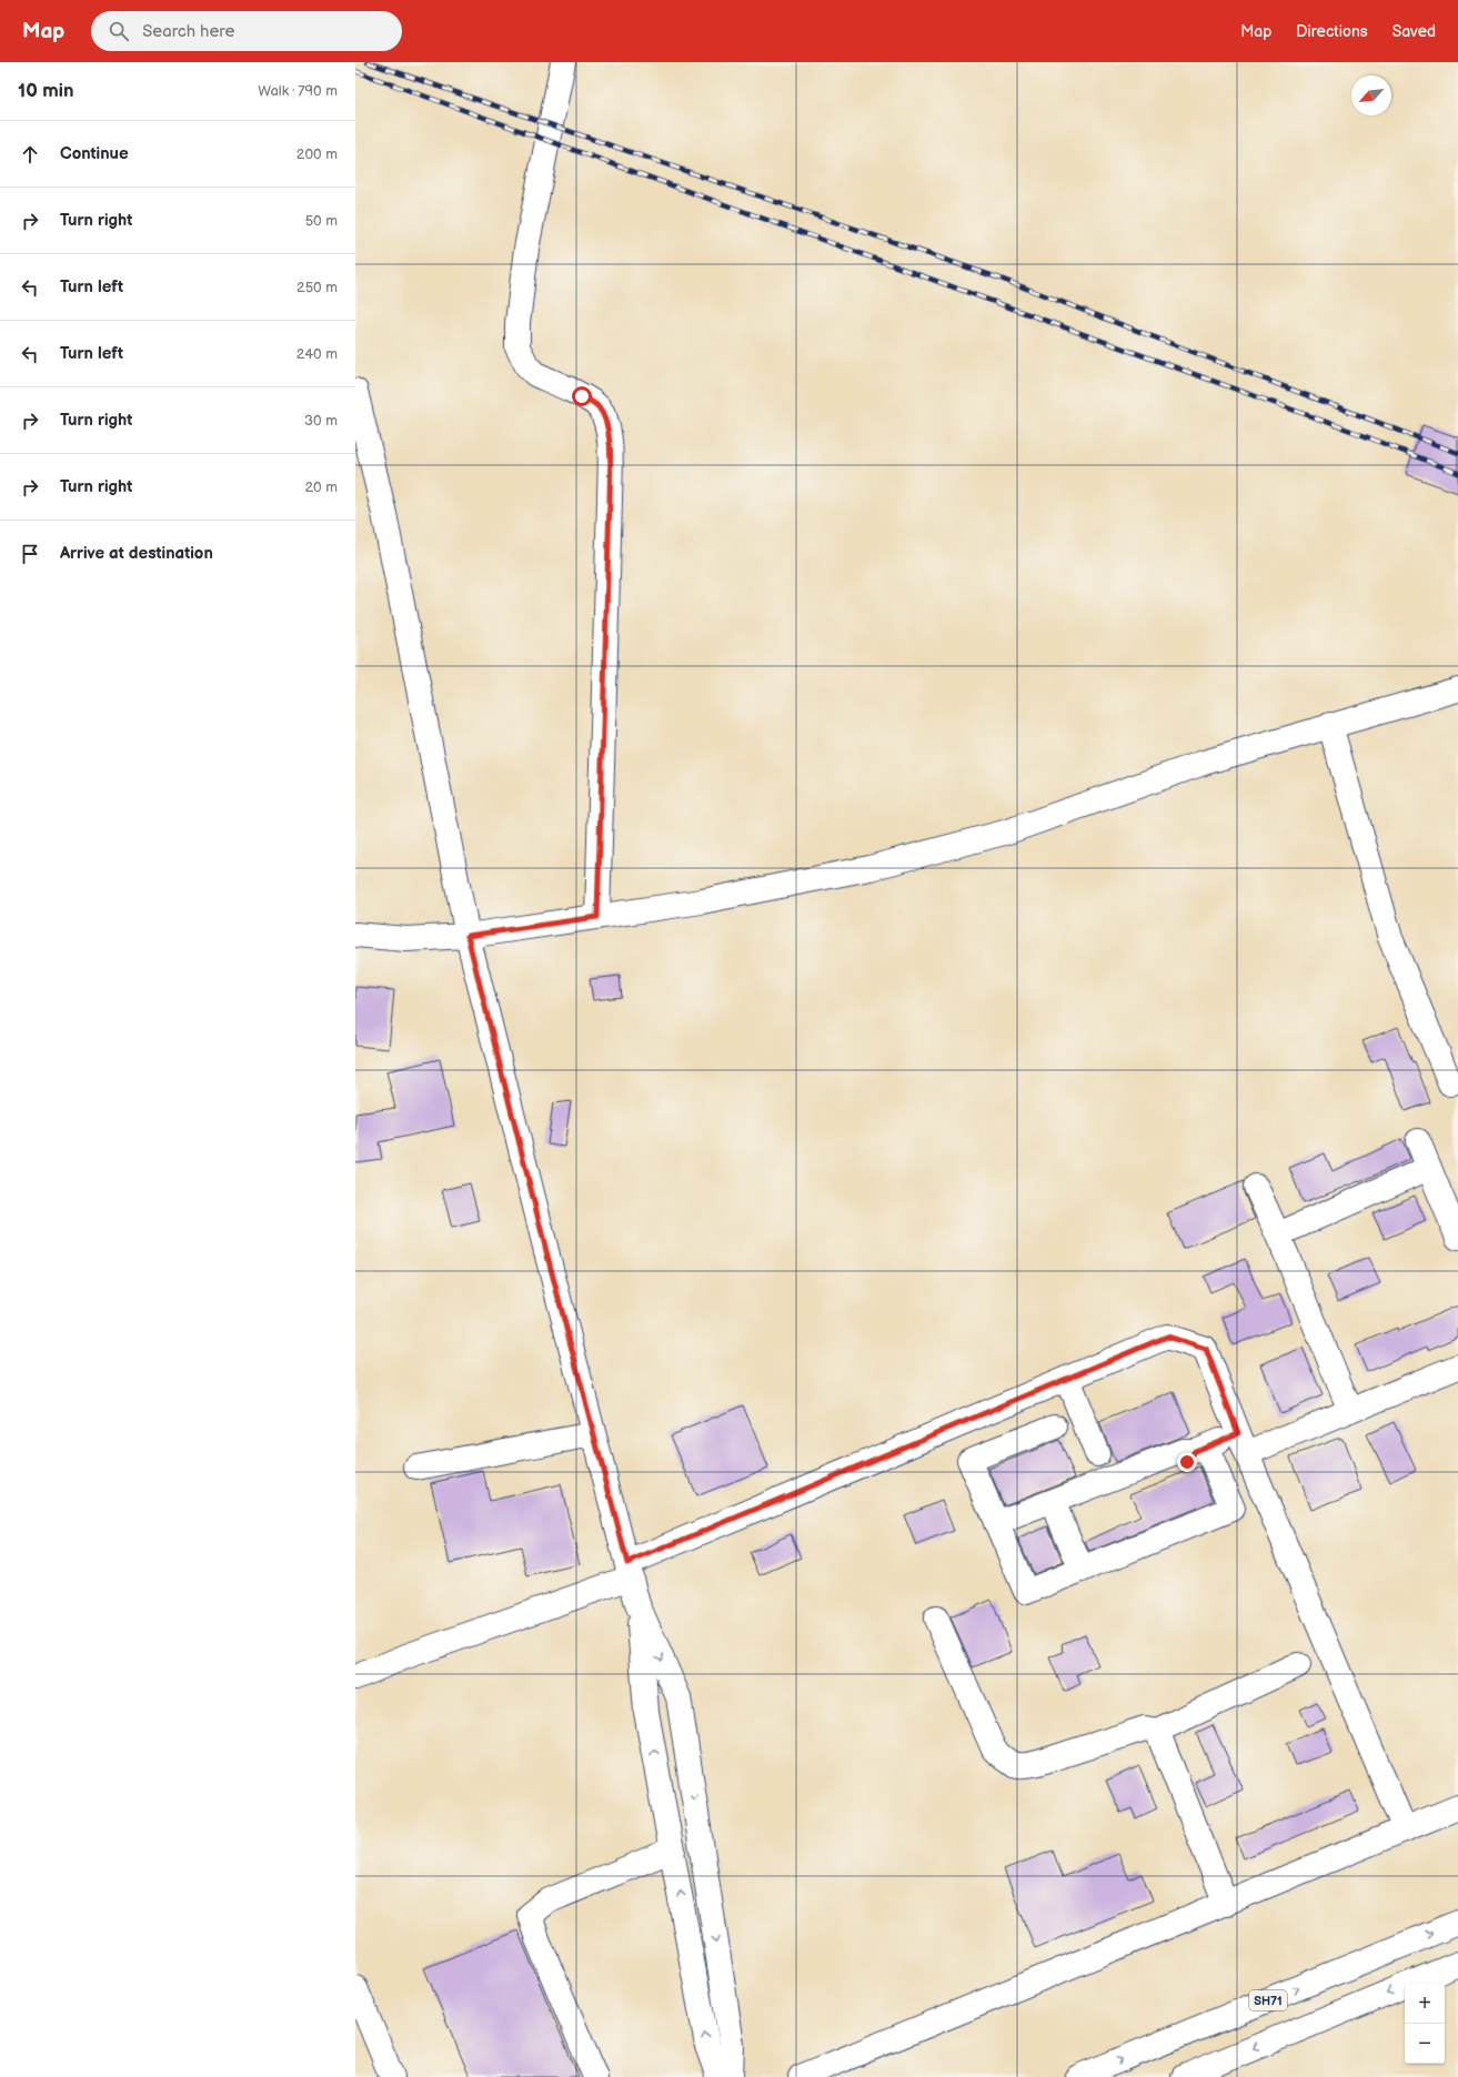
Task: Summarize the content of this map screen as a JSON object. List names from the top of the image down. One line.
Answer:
{"streets":{"street":["SH71"]},"north":"bottom left","page":{"header":"Map","search":"Search here","nav":["Map","Directions","Saved"],"heading":["10 min","Walk · 790 m"],"list":[["Continue","200 m"],["Turn right","50 m"],["Turn left","250 m"],["Turn left","240 m"],["Turn right","30 m"],["Turn right","20 m"],"Arrive at destination"],"map_buttons":["+","−"]}}
